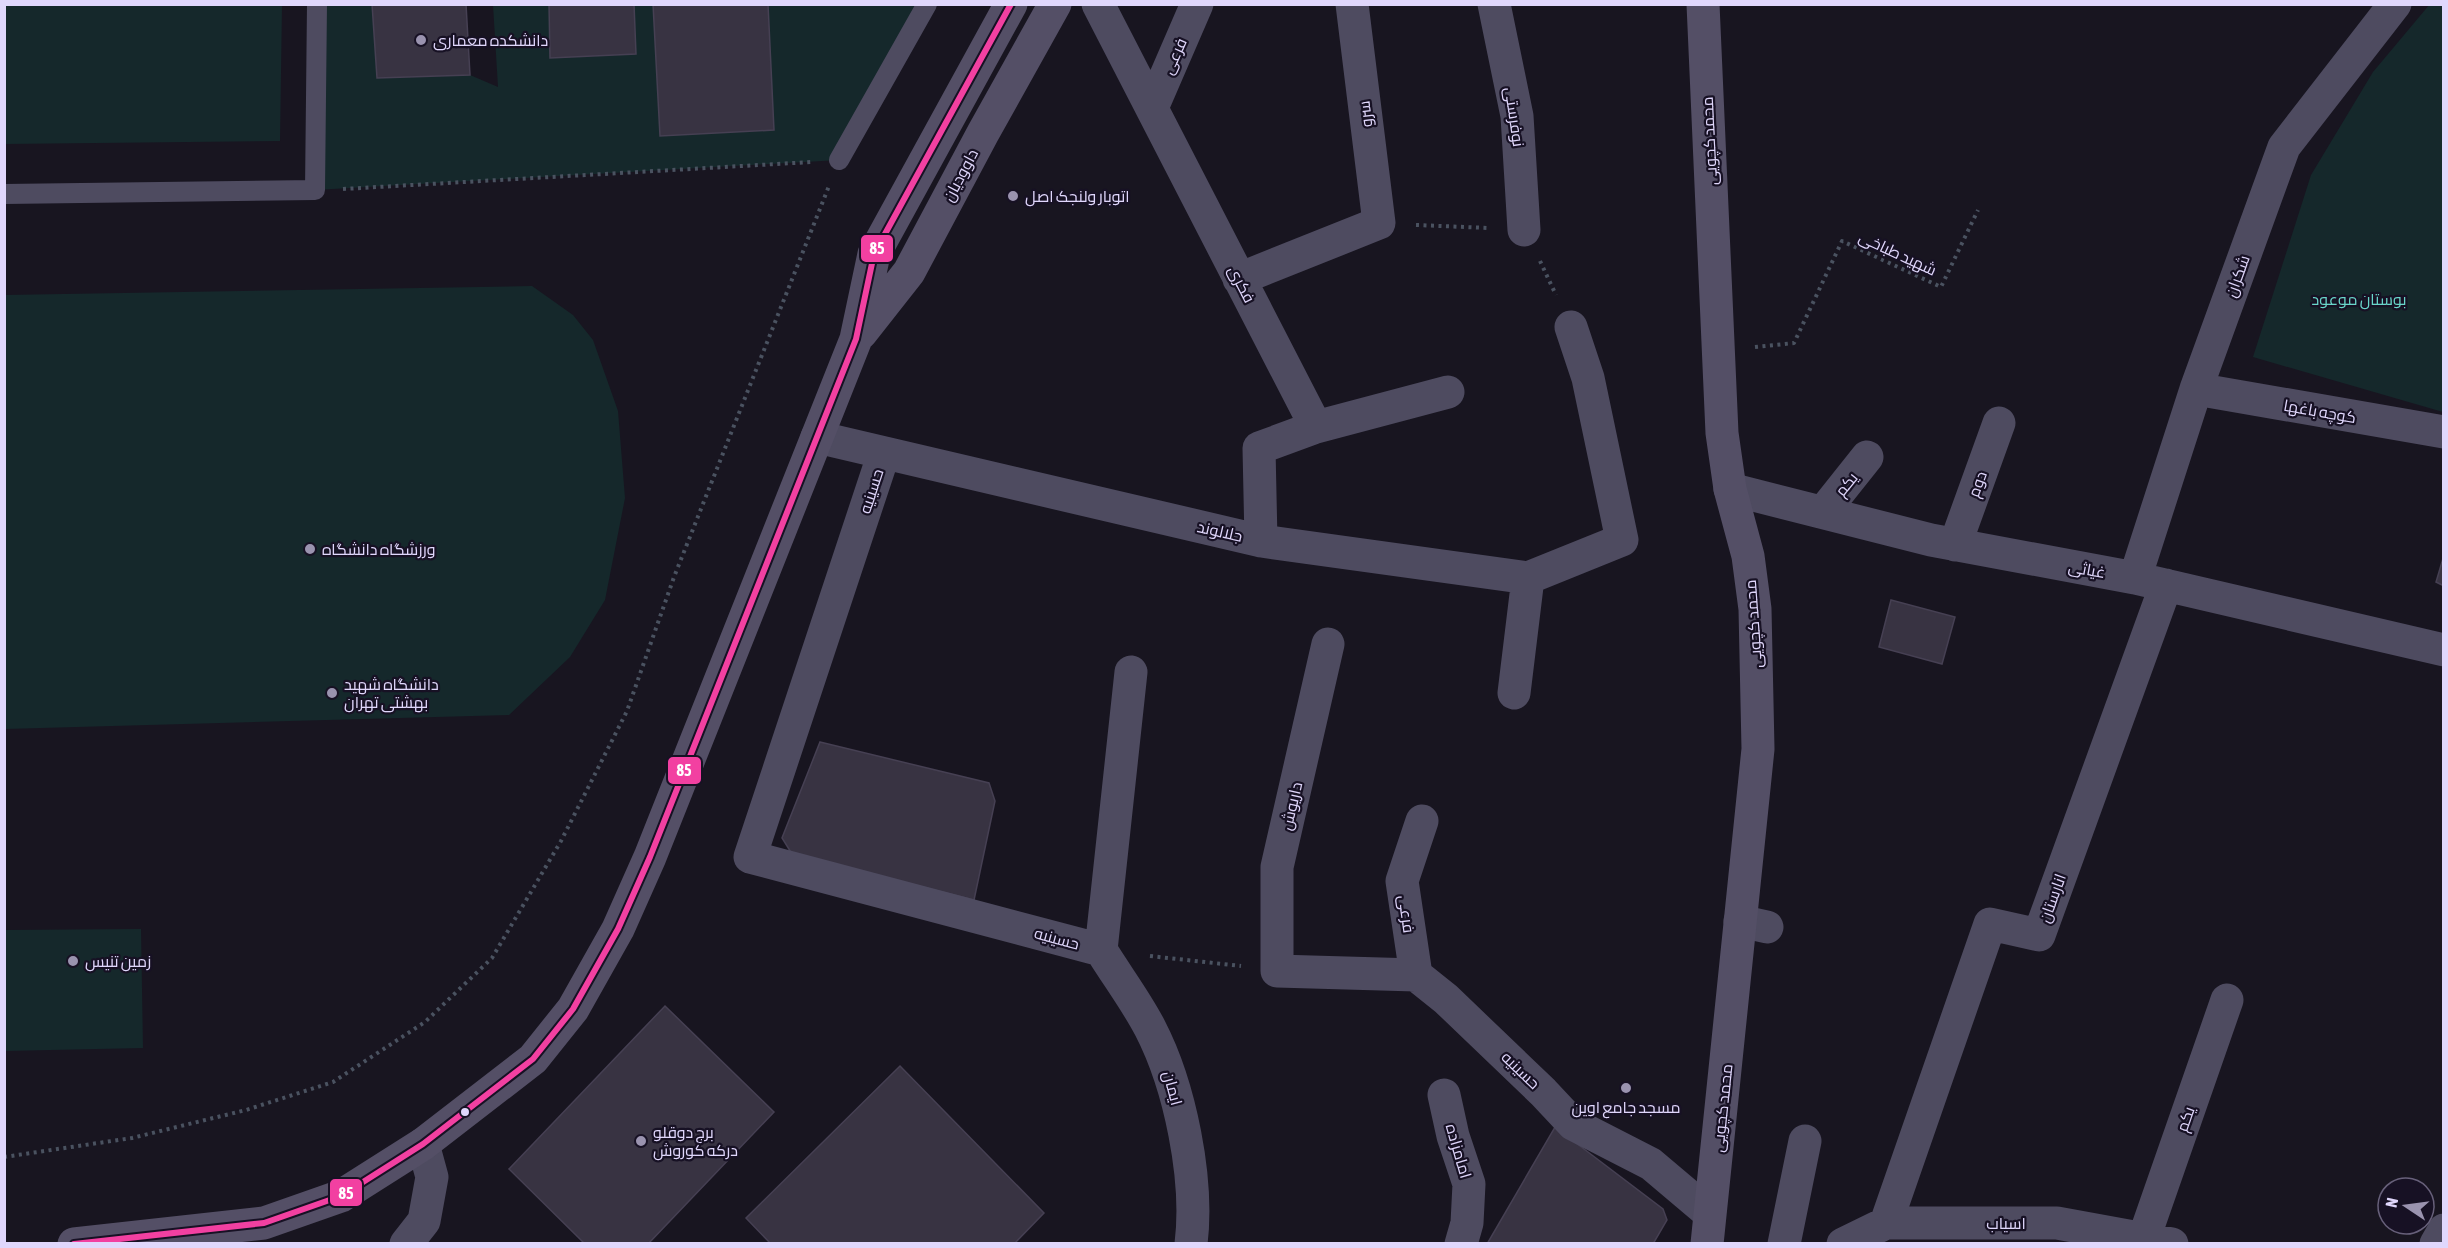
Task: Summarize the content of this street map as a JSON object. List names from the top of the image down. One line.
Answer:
{"streets":{"street":["فرعی","سرو","نوفرستی","محمد کچویی","داوودیان","شکران","فکری","کوچه باغها","یکم","دوم","حسینیه","جلالوند","غیاثی","داریوش","انارستان","ایمان","امامزاده","اسیاب"],"path":["شهید طباخی"]},"crossings":[["فرعی","فکری"],["فرعی","حسینیه"],["محمد کچویی","شهید طباخی"],["محمد کچویی","حسینیه"],["محمد کچویی","غیاثی"],["داوودیان","جلالوند"],["شکران","کوچه باغها"],["شکران","غیاثی"],["یکم","غیاثی"],["یکم","اسیاب"],["دوم","غیاثی"],["حسینیه","جلالوند"],["حسینیه","داریوش"],["حسینیه","ایمان"],["غیاثی","انارستان"],["انارستان","اسیاب"]],"parks":["بوستان موعود"],"places":["دانشکده معماری","اتوبار ولنجک اصل","ورزشگاه دانشگاه","دانشگاه شهید بهشتی تهران","زمین تنیس","مسجد جامع اوین","برج دوقلو درکه کوروش"],"lines":["transit line 85"],"north":"left"}
